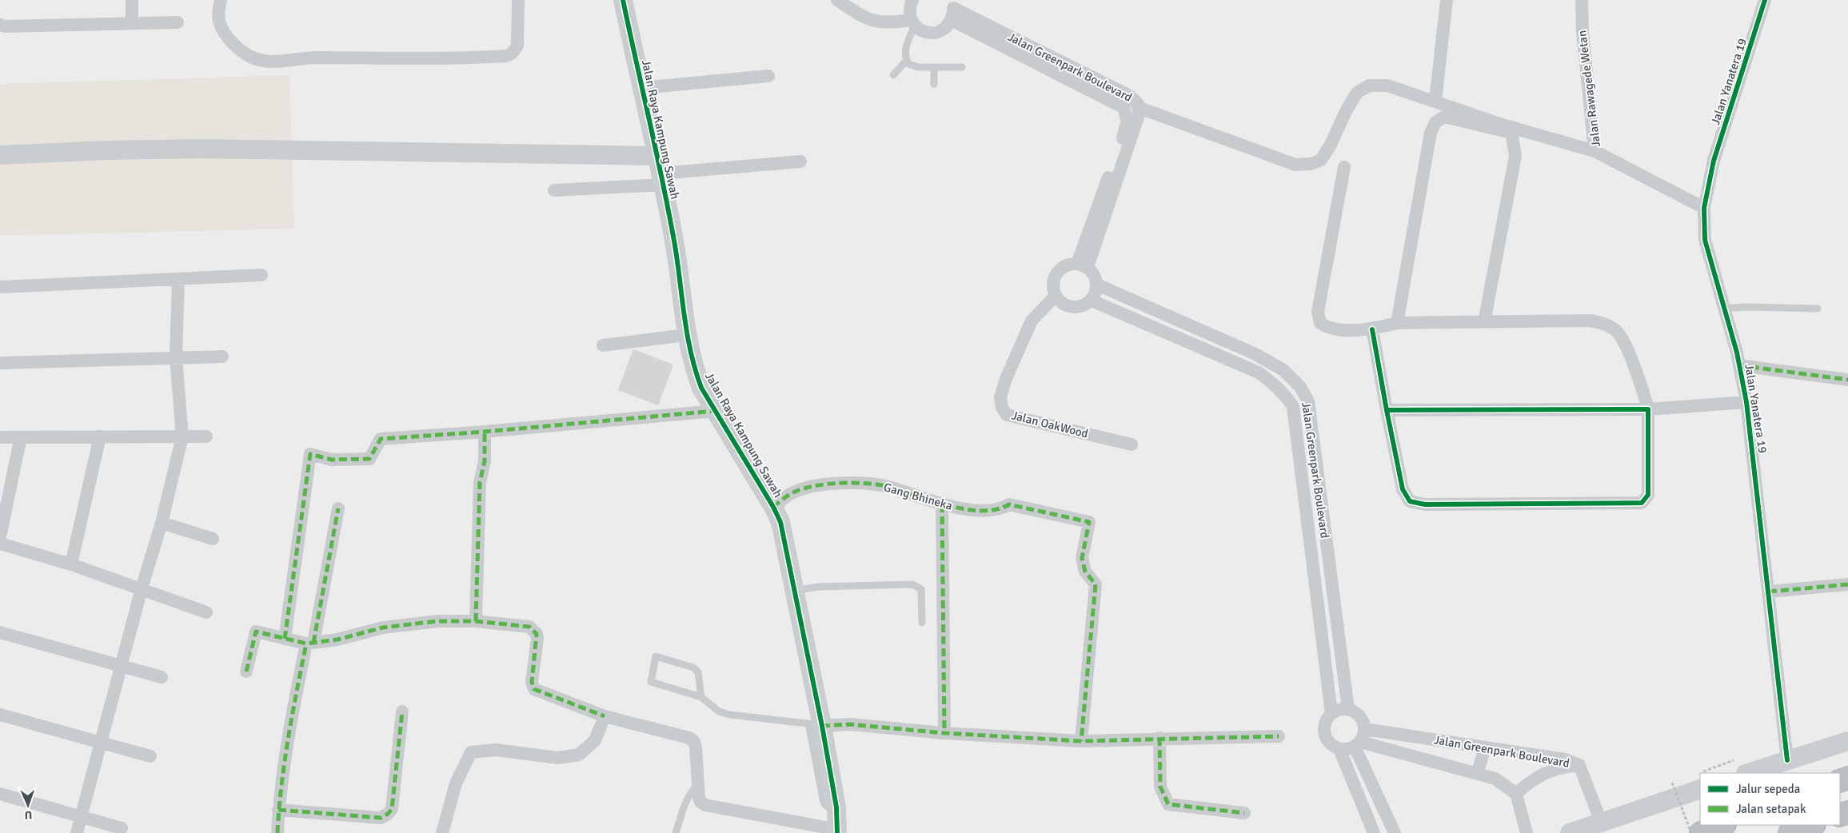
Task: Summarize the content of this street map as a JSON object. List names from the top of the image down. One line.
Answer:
{"streets":{"street":["Jalan Greenpark Boulevard","Jalan Yanatera 19","Jalan Rawagede Wetan","Jalan Raya Kampung Sawah","Jalan OakWood","Gang Bhineka"]},"crossings":[["Jalan Greenpark Boulevard","Jalan OakWood"],["Jalan Yanatera 19","Jalan Rawagede Wetan"],["Jalan Raya Kampung Sawah","Gang Bhineka"]],"legend":["Jalur sepeda","Jalan setapak"],"north":"bottom"}
